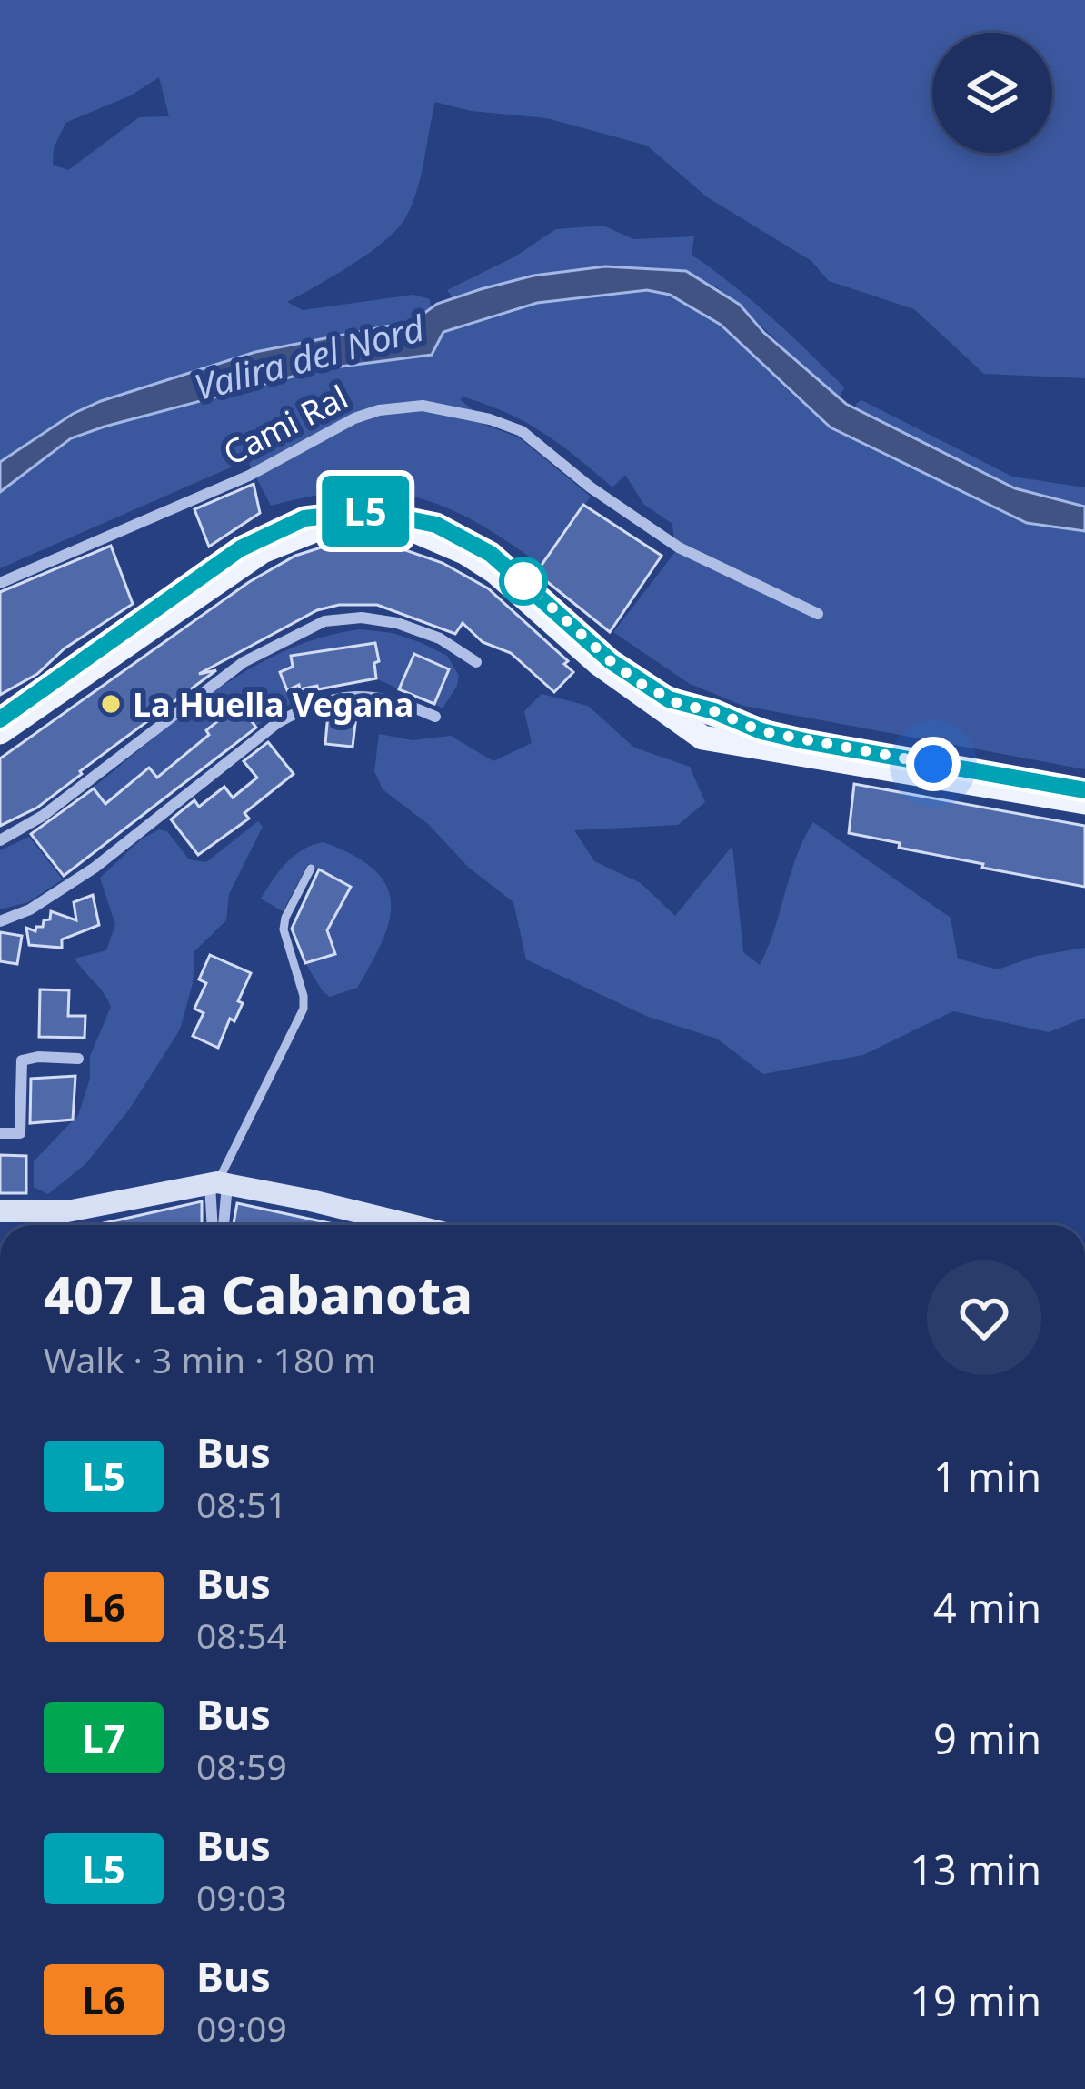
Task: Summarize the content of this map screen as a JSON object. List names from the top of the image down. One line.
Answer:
{"streets":{"street":["Cami Ral"]},"water":["Valira del Nord"],"places":["La Huella Vegana"],"lines":["bus line L5"],"page":{"on_map":"L5","heading":["407 La Cabanota","Walk · 3 min · 180 m"],"list":[{"mark":"L5","name":"Bus","note":"08:51","value":"1 min"},{"mark":"L6","name":"Bus","note":"08:54","value":"4 min"},{"mark":"L7","name":"Bus","note":"08:59","value":"9 min"},{"mark":"L5","name":"Bus","note":"09:03","value":"13 min"},{"mark":"L6","name":"Bus","note":"09:09","value":"19 min"}]}}
